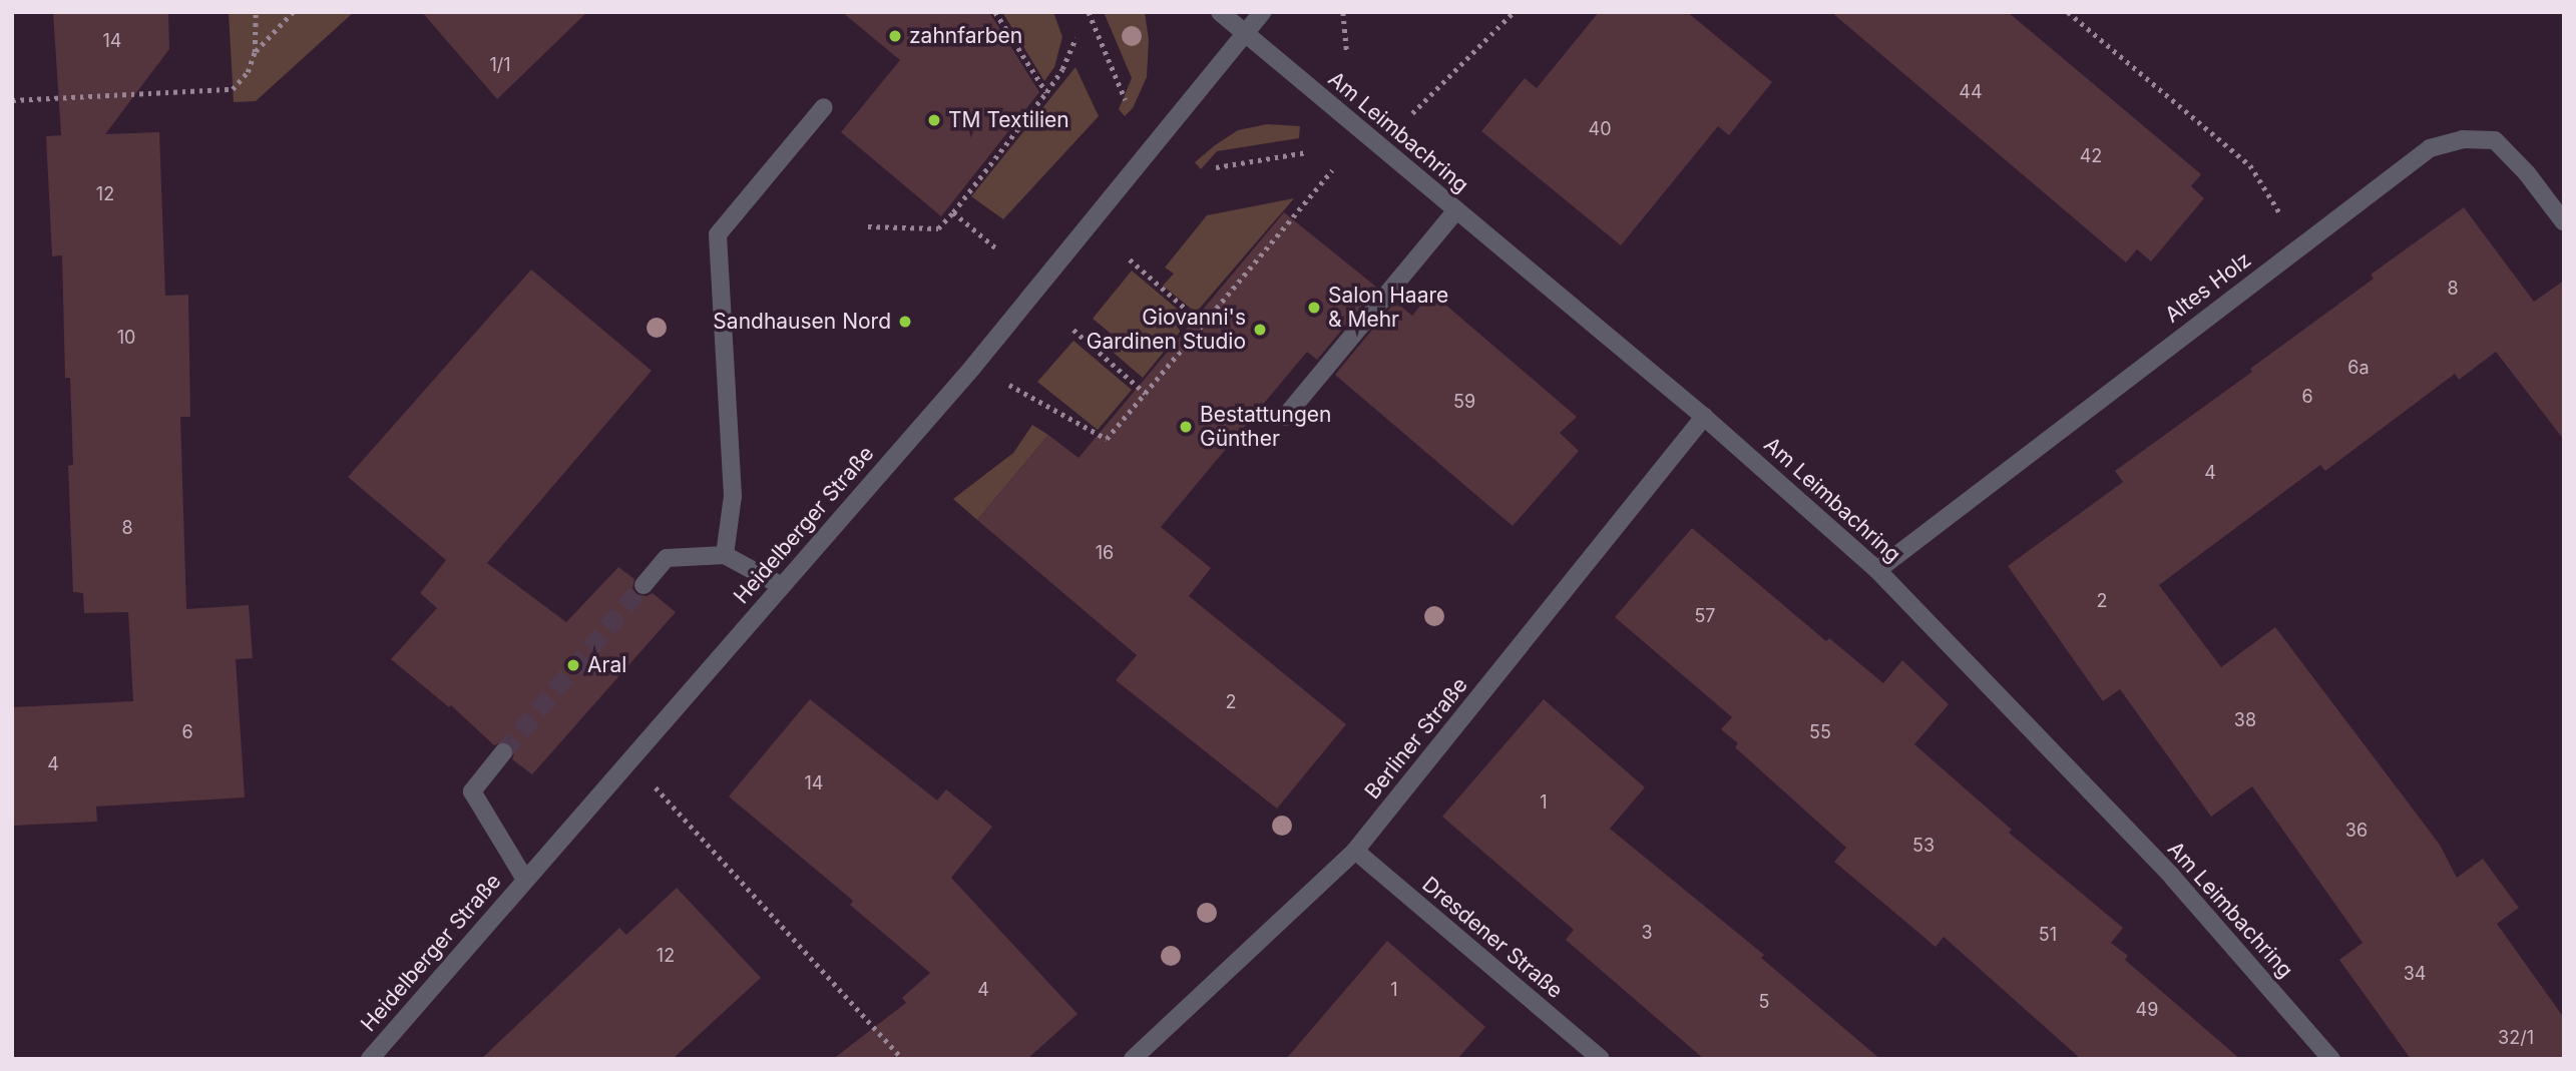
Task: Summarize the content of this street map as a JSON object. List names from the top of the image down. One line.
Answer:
{"streets":{"street":["Am Leimbachring","Altes Holz","Heidelberger Straße","Berliner Straße","Dresdener Straße"]},"crossings":[["Am Leimbachring","Altes Holz"],["Am Leimbachring","Heidelberger Straße"],["Am Leimbachring","Berliner Straße"],["Berliner Straße","Dresdener Straße"]],"places":["zahnfarben","TM Textilien","Salon Haare & Mehr","Sandhausen Nord","Giovanni's Gardinen Studio","Bestattungen Günther","Aral"],"house_numbers":["14","1/1","44","40","42","12","8","10","6a","6","59","4","8","16","2","57","2","38","6","55","4","14","1","36","53","3","51","12","34","4","1","5","49","32/1"]}
